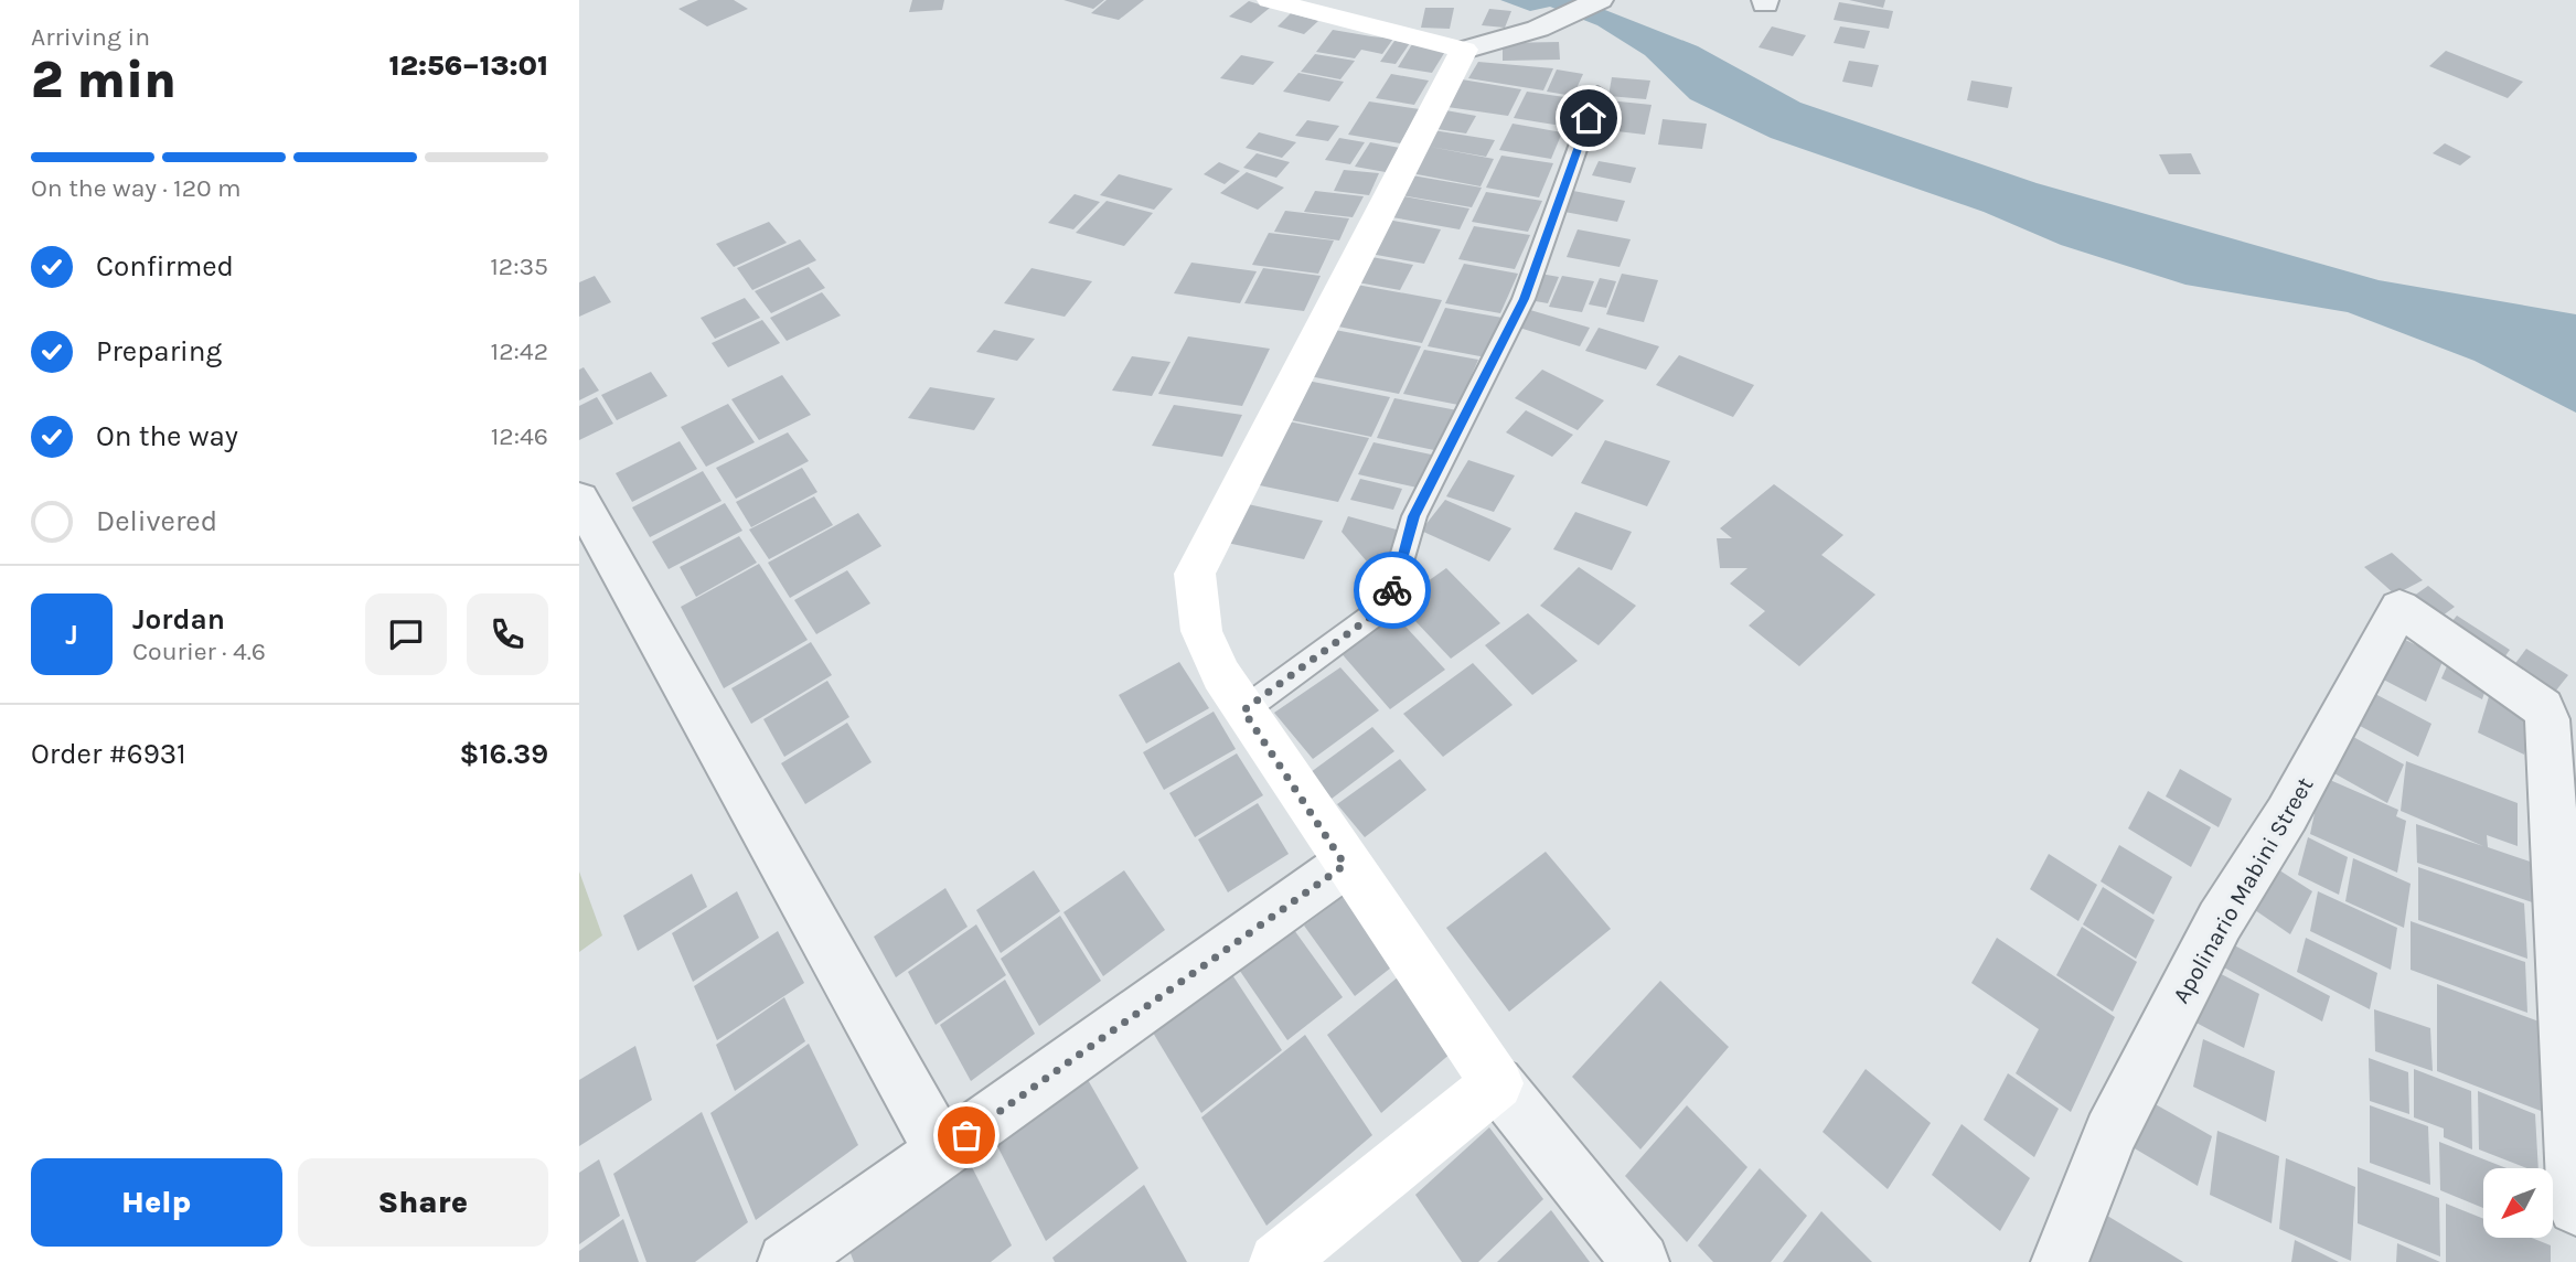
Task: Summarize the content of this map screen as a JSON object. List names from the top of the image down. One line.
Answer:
{"streets":{"street":["Apolinario Mabini Street"]},"north":"bottom left","page":{"heading":["2 min","Arriving in","12:56–13:01"],"panel":["Jordan","Courier · 4.6","Order #6931","$16.39"],"bar":"On the way · 120 m","list":[["Confirmed","12:35"],["Preparing","12:42"],["On the way","12:46"],"Delivered"],"round":"J","buttons":["Help","Share"]}}
